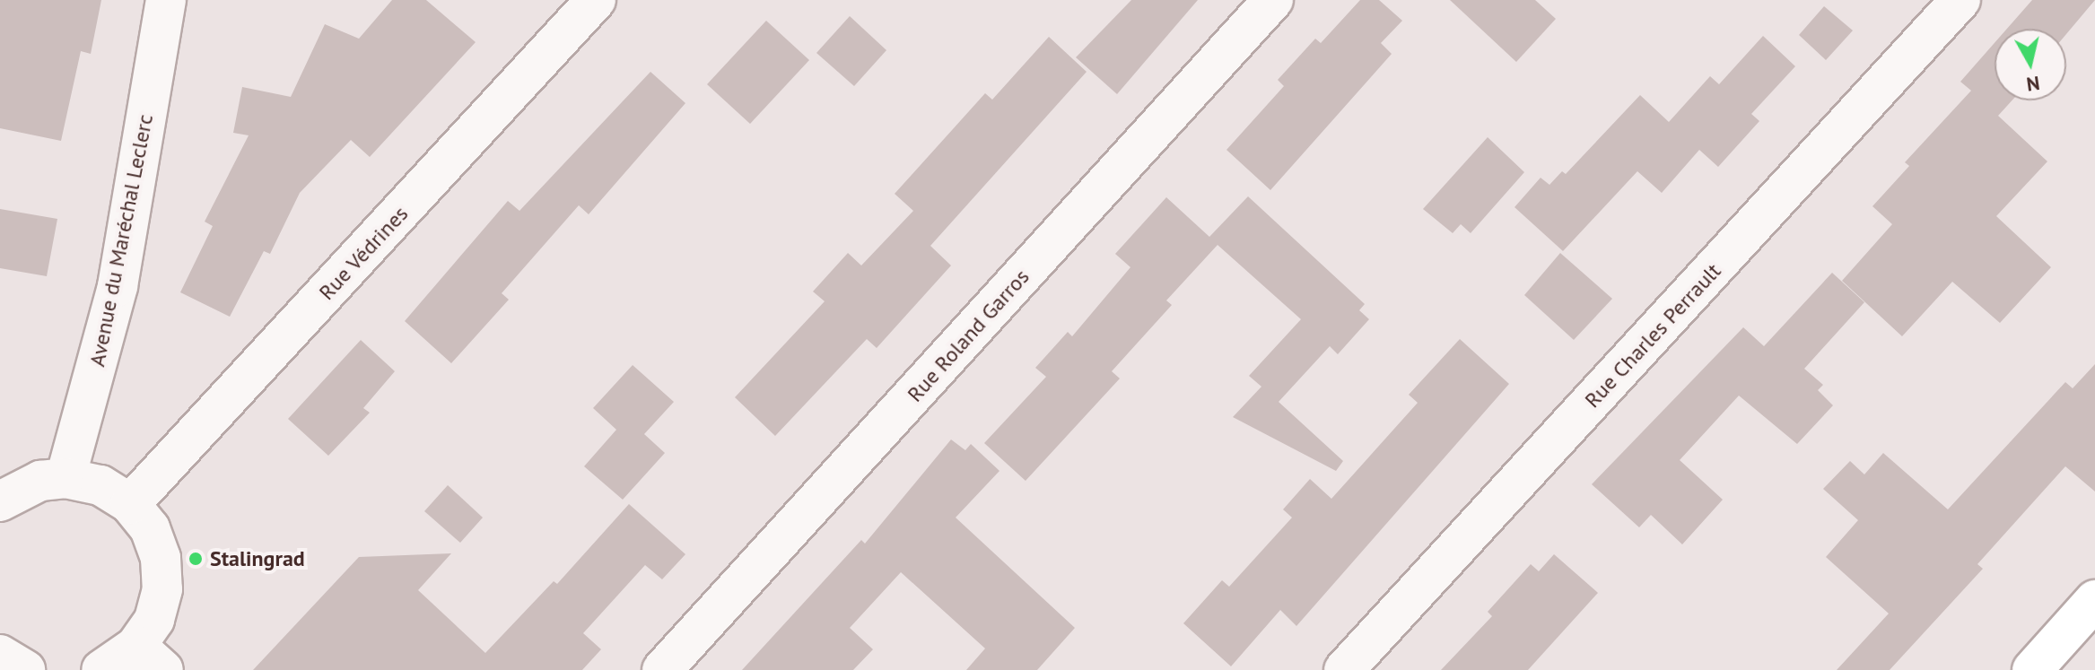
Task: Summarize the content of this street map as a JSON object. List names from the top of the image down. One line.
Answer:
{"streets":{"street":["Avenue du Maréchal Leclerc","Rue Védrines","Rue Roland Garros","Rue Charles Perrault"]},"places":["Stalingrad"],"north":"bottom"}
